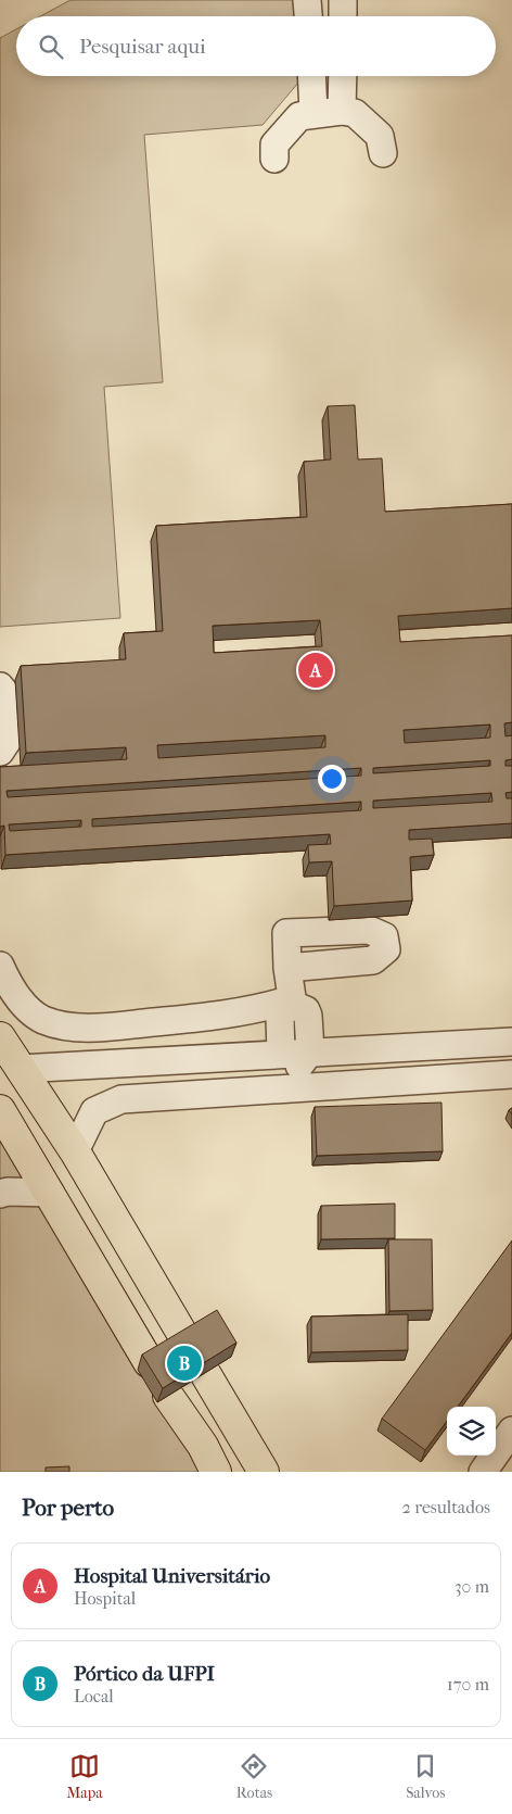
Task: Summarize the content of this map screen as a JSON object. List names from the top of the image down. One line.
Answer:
{"page":{"search":"Pesquisar aqui","pins":["A","B"],"heading":["Por perto","2 resultados"],"list":[{"mark":"A","name":"Hospital Universitário","note":"Hospital","value":"30 m"},{"mark":"B","name":"Pórtico da UFPI","note":"Local","value":"170 m"}],"nav":["Mapa","Rotas","Salvos"]}}
